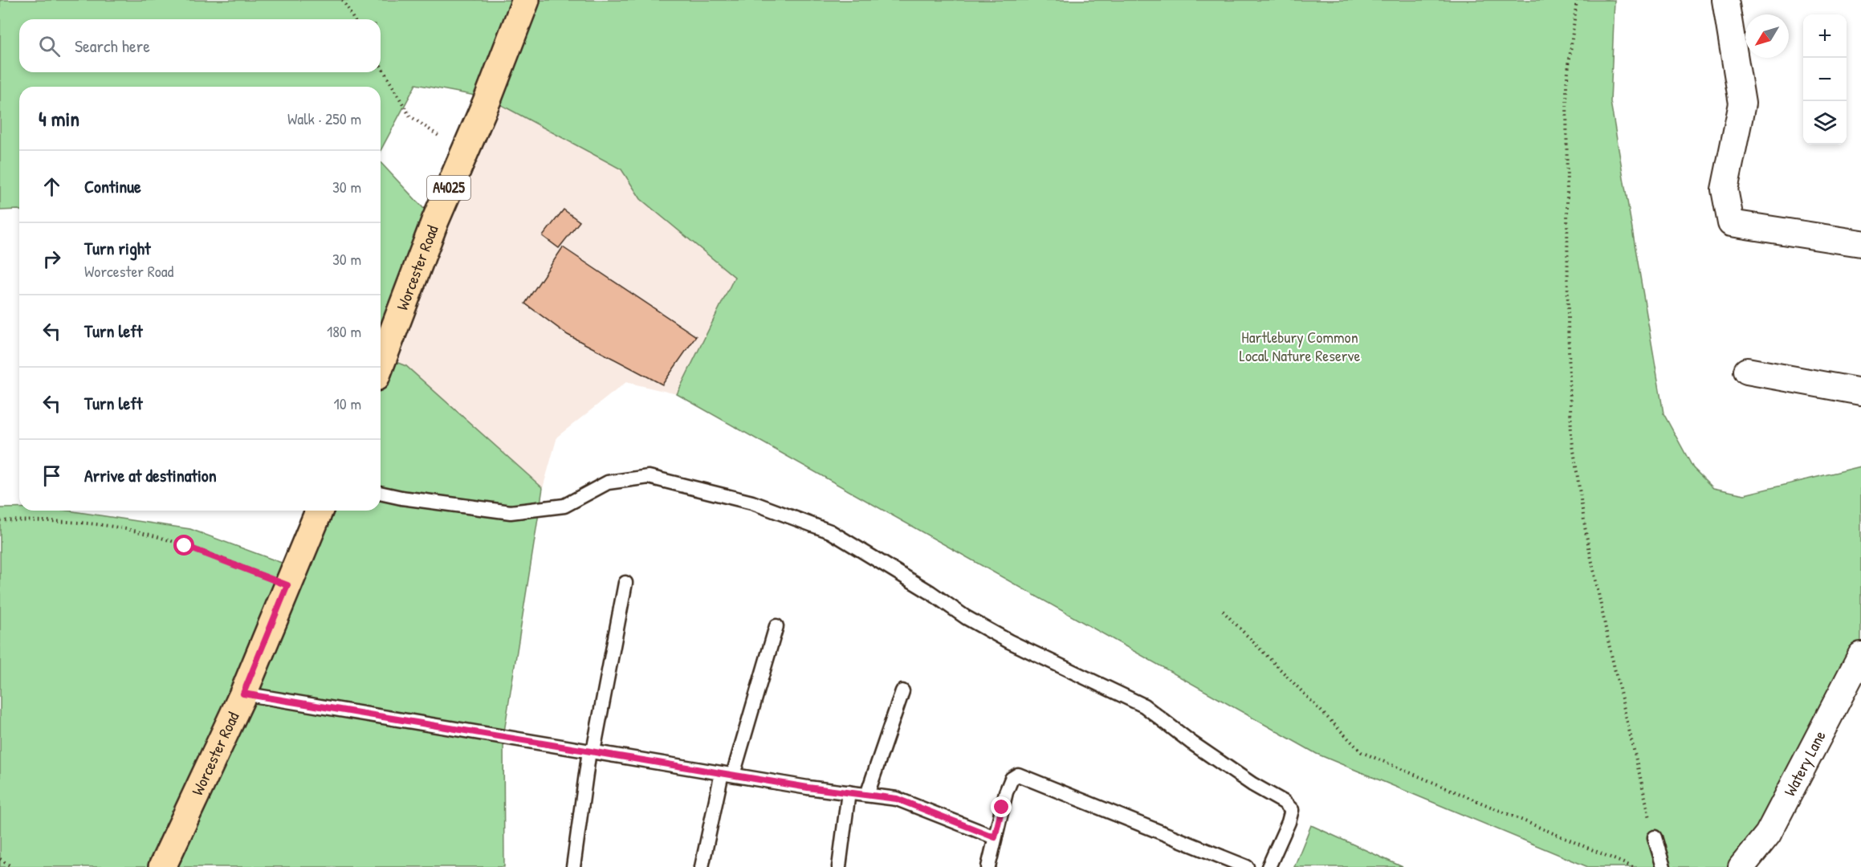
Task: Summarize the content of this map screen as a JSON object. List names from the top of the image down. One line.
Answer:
{"streets":{"main road":["A4025","Worcester Road"],"street":["Watery Lane"]},"parks":["Hartlebury Common Local Nature Reserve"],"north":"bottom left","page":{"map_buttons":["+","−"],"search":"Search here","heading":["4 min","Walk · 250 m"],"list":[["Continue","30 m"],["Turn right","Worcester Road","30 m"],["Turn left","180 m"],["Turn left","10 m"],"Arrive at destination"]}}
